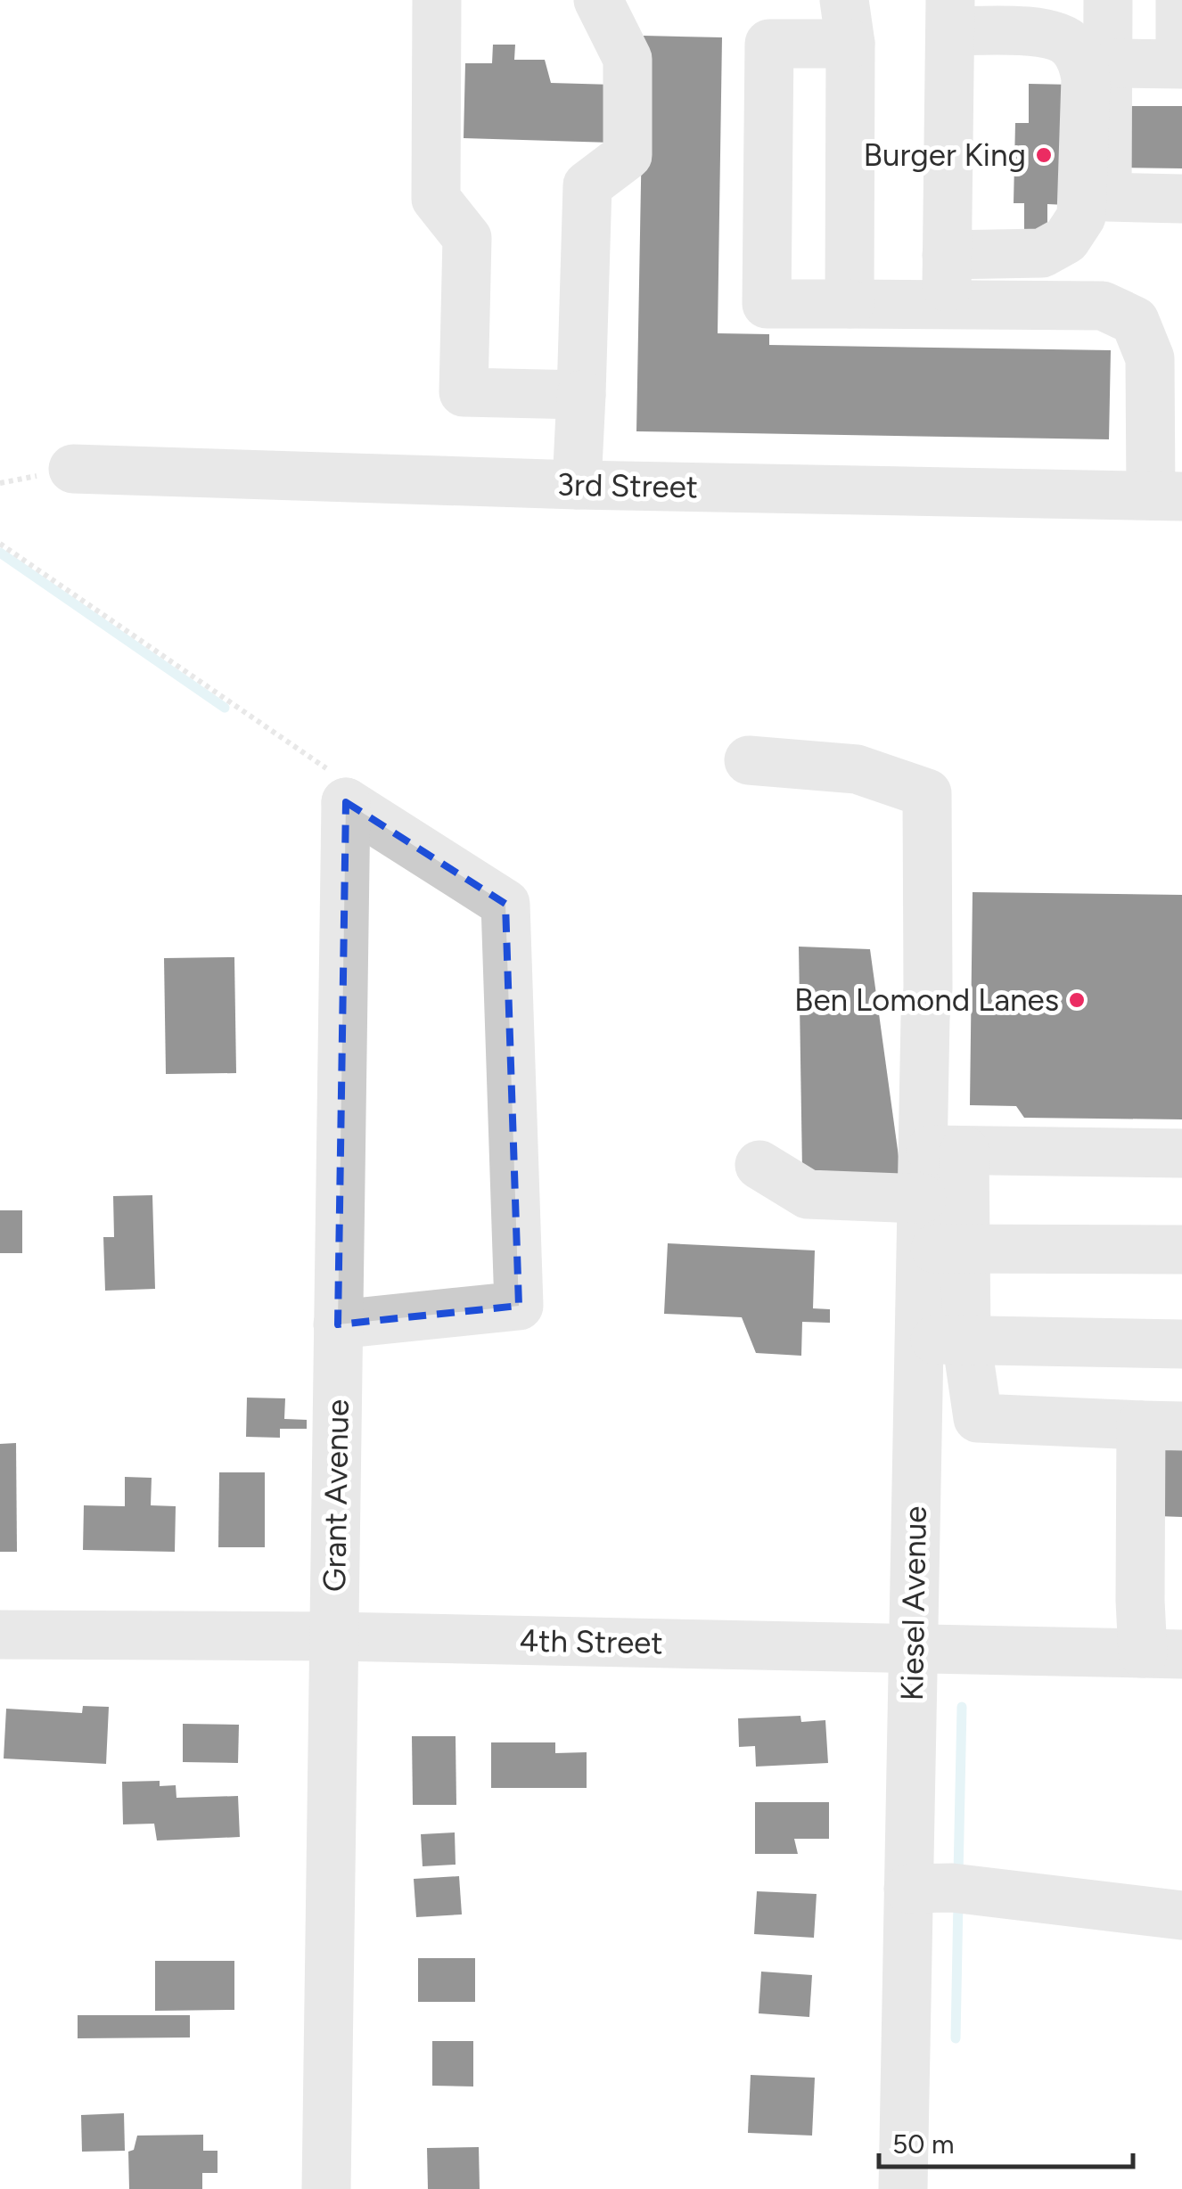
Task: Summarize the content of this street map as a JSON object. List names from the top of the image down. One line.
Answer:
{"streets":{"street":["3rd Street","Grant Avenue","Kiesel Avenue","4th Street"]},"crossings":[["Grant Avenue","4th Street"],["Kiesel Avenue","4th Street"]],"places":["Burger King","Ben Lomond Lanes"],"scale_bar":"50 m"}
